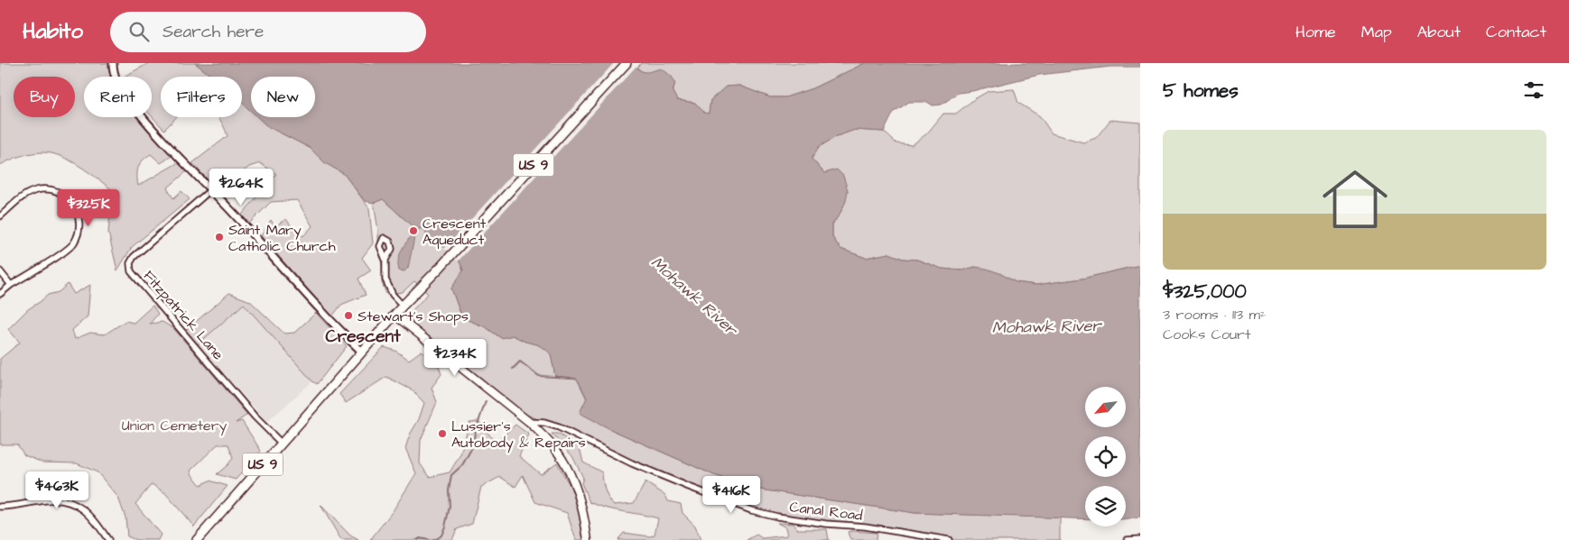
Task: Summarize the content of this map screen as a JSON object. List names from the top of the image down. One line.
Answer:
{"streets":{"main road":["US 9"],"street":["Fitzpatrick Lane","Canal Road"]},"crossings":[["US 9","Fitzpatrick Lane"]],"districts":["Crescent"],"water":["Mohawk River"],"parks":["Union Cemetery"],"places":["Crescent Aqueduct","Saint Mary Catholic Church","Stewart's Shops","Lussier's Autobody & Repairs"],"north":"bottom left","page":{"header":"Habito","search":"Search here","nav":["Home","Map","About","Contact"],"heading":"5 homes","chip":["Buy","Rent","Filters","New"],"list":[{"name":"$325,000","note":"3 rooms · 113 m² · Cooks Court"}],"price":["$264K","$325K","$234K","$463K","$416K"]}}
